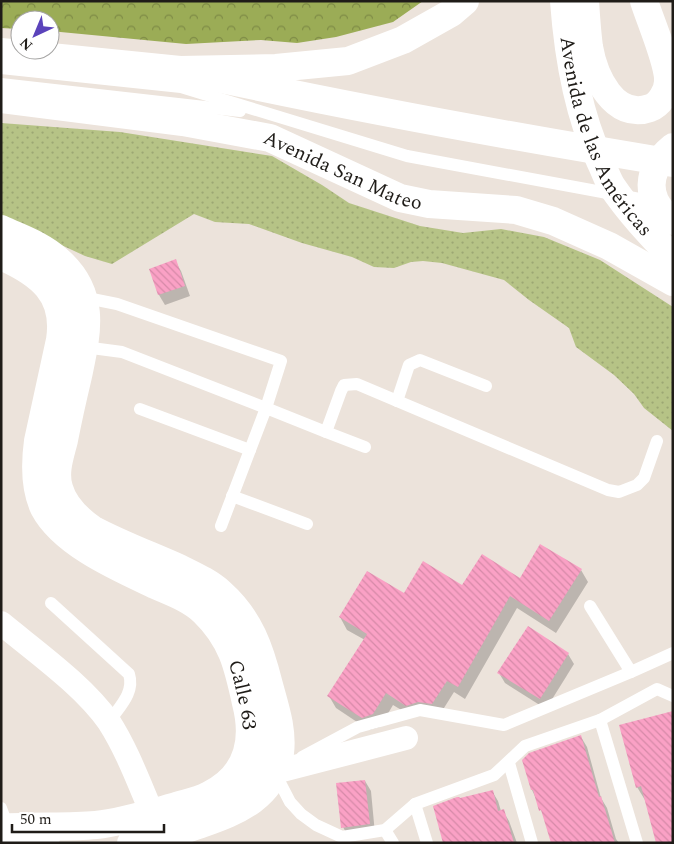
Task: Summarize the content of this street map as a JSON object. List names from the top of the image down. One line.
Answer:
{"streets":{"main road":["Avenida de las Américas","Avenida San Mateo","Calle 63"]},"scale_bar":"50 m","north":"bottom left"}
